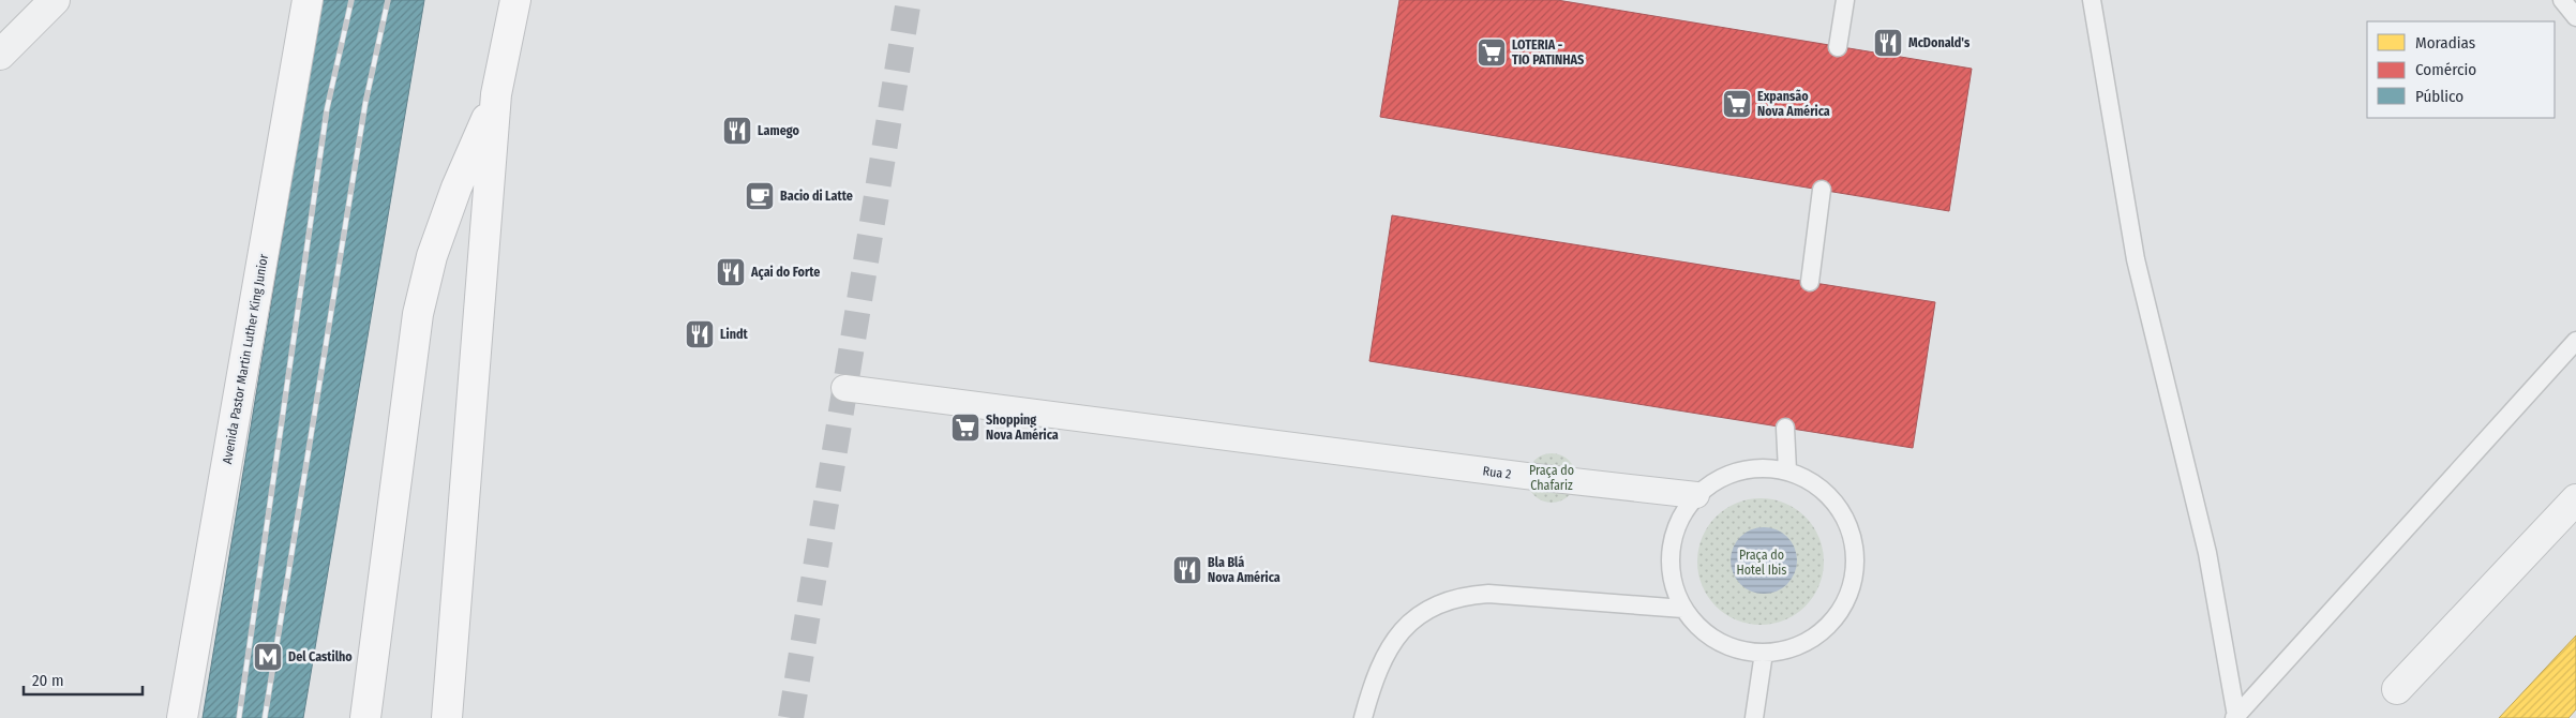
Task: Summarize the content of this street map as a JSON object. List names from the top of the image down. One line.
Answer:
{"streets":{"main road":["Avenida Pastor Martin Luther King Junior"],"street":["Rua 2"]},"parks":["Praça do Chafariz","Praça do Hotel Ibis"],"places":{"restaurant":["McDonald's","Lamego","Açai do Forte","Lindt","Bla Blá Nova América"],"supermarket":["LOTERIA - TIO PATINHAS","Expansão Nova América","Shopping Nova América"],"cafe":["Bacio di Latte"],"metro station":["Del Castilho"]},"legend":["Moradias","Comércio","Público"],"scale_bar":"20 m"}
